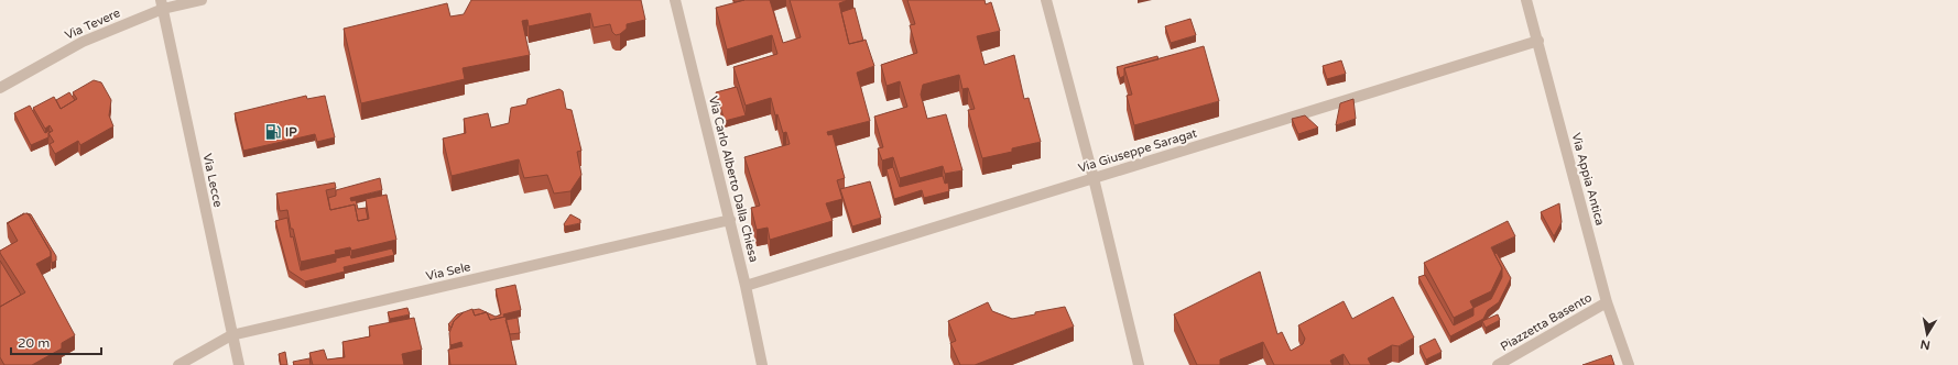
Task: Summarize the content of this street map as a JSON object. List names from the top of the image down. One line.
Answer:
{"streets":{"street":["Via Tevere","Via Giuseppe Saragat","Via Carlo Alberto Dalla Chiesa","Via Appia Antica","Via Lecce","Via Sele","Piazzetta Basento"]},"crossings":[["Via Tevere","Via Lecce"],["Via Giuseppe Saragat","Via Carlo Alberto Dalla Chiesa"],["Via Giuseppe Saragat","Via Appia Antica"],["Via Carlo Alberto Dalla Chiesa","Via Sele"],["Via Appia Antica","Piazzetta Basento"],["Via Lecce","Via Sele"]],"places":{"fuel station":["IP"]},"scale_bar":"20 m","north":"bottom"}
